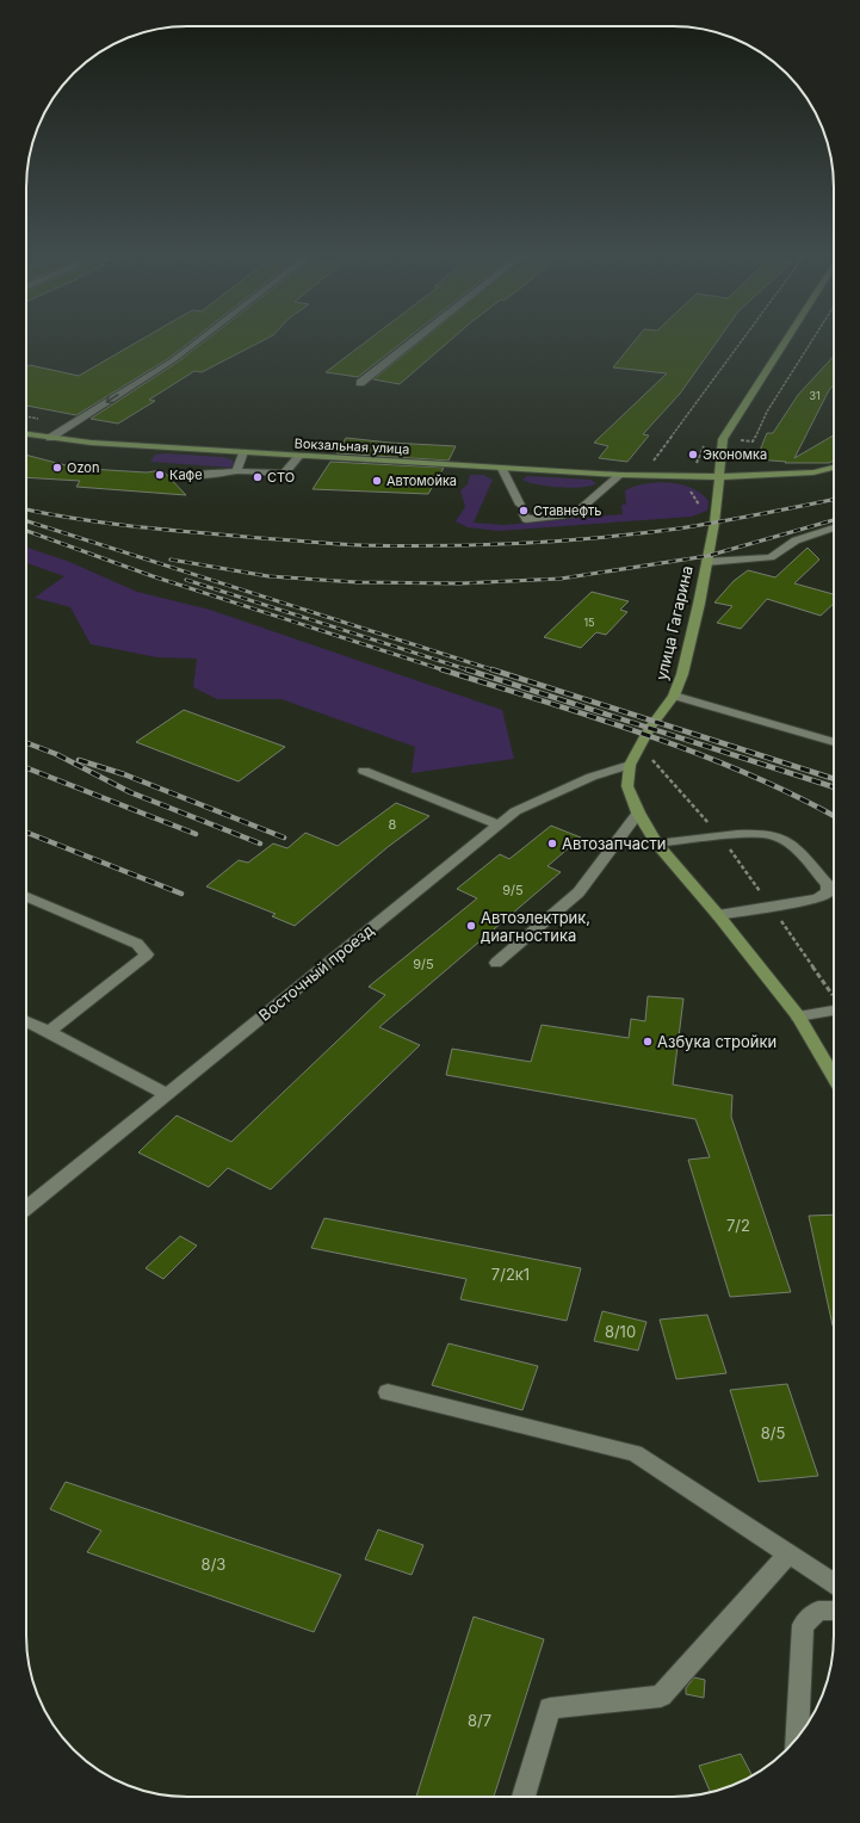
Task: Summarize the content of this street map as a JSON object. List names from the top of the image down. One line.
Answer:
{"streets":{"main road":["Вокзальная улица","улица Гагарина"],"street":["Восточный проезд"]},"crossings":[["Вокзальная улица","улица Гагарина"],["улица Гагарина","Восточный проезд"]],"places":["Экономка","Ozon","Кафе","СТО","Автомойка","Ставнефть","Автозапчасти","Автоэлектрик, диагностика","Азбука стройки"],"house_numbers":["31","15","8","9/5","9/5","7/2","7/2к1","8/10","8/5","8/3","8/7"]}
